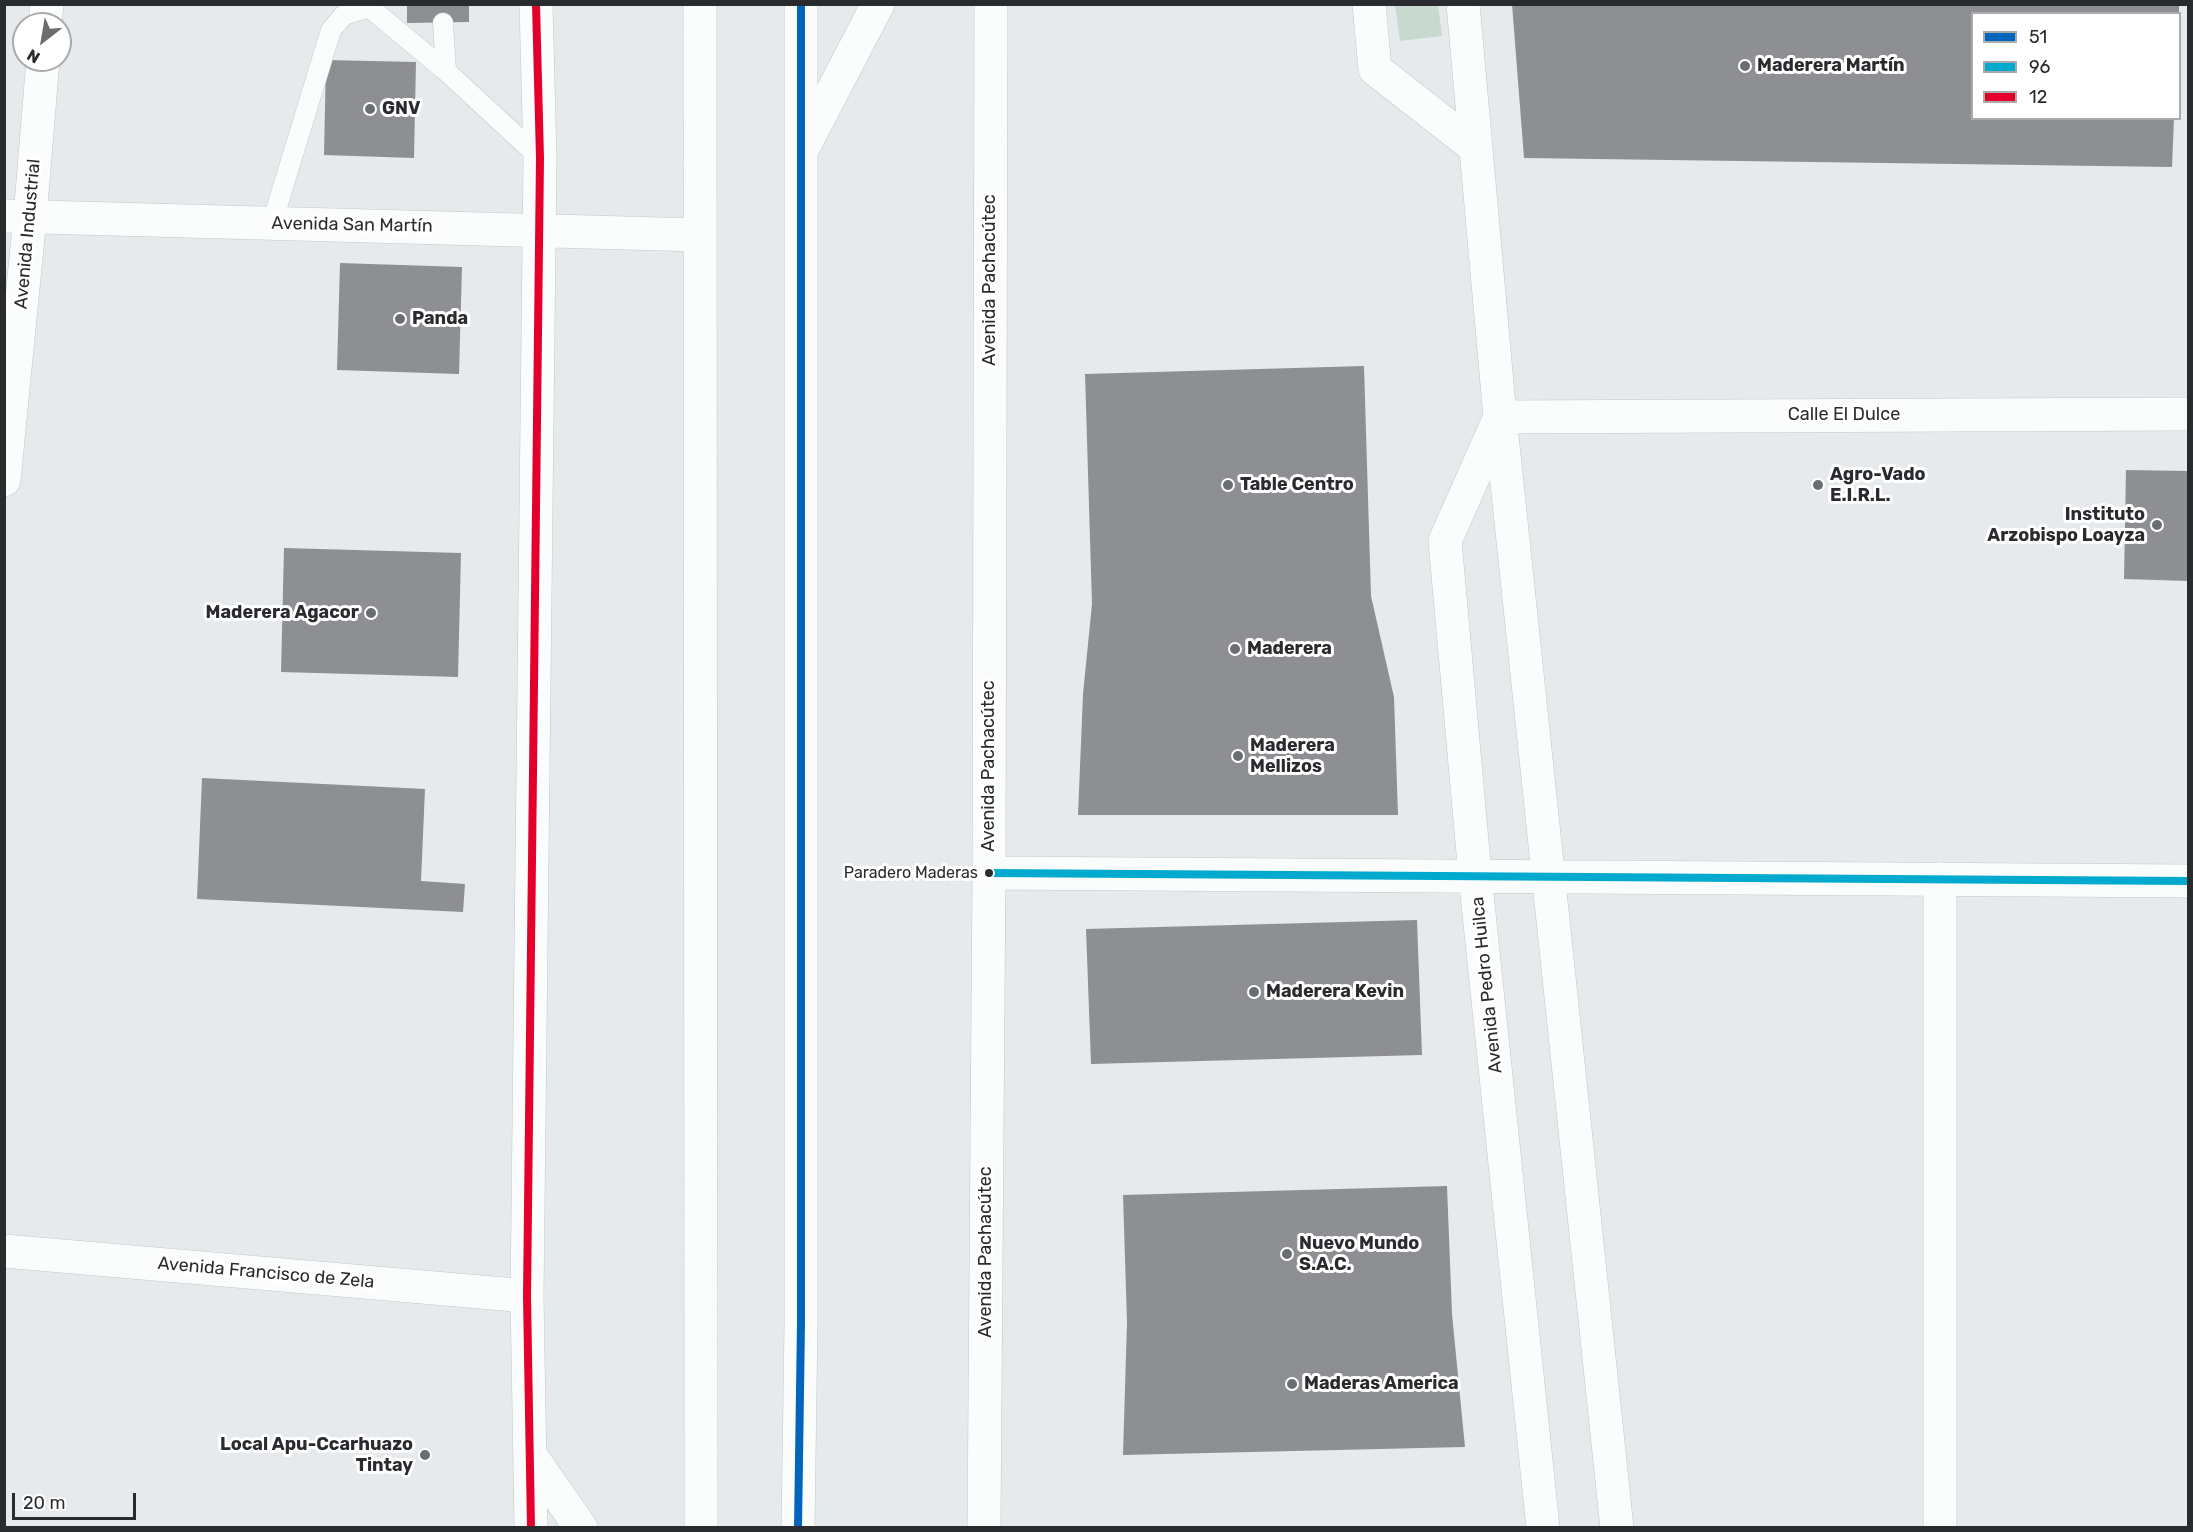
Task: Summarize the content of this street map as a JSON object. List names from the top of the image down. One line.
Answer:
{"streets":{"street":["Avenida San Martín","Avenida Industrial","Avenida Pachacútec","Calle El Dulce","Avenida Pedro Huilca","Avenida Francisco de Zela"]},"crossings":[["Avenida San Martín","Avenida Industrial"],["Calle El Dulce","Avenida Pedro Huilca"]],"places":["Maderera Martín","GNV","Panda","Table Centro","Agro-Vado E.I.R.L.","Instituto Arzobispo Loayza","Maderera Agacor","Maderera","Maderera Mellizos","Paradero Maderas","Maderera Kevin","Nuevo Mundo S.A.C.","Maderas America","Local Apu-Ccarhuazo Tintay"],"lines":["transit line 51","transit line 12","transit line 96"],"legend":["51","96","12"],"scale_bar":"20 m","north":"bottom left"}
